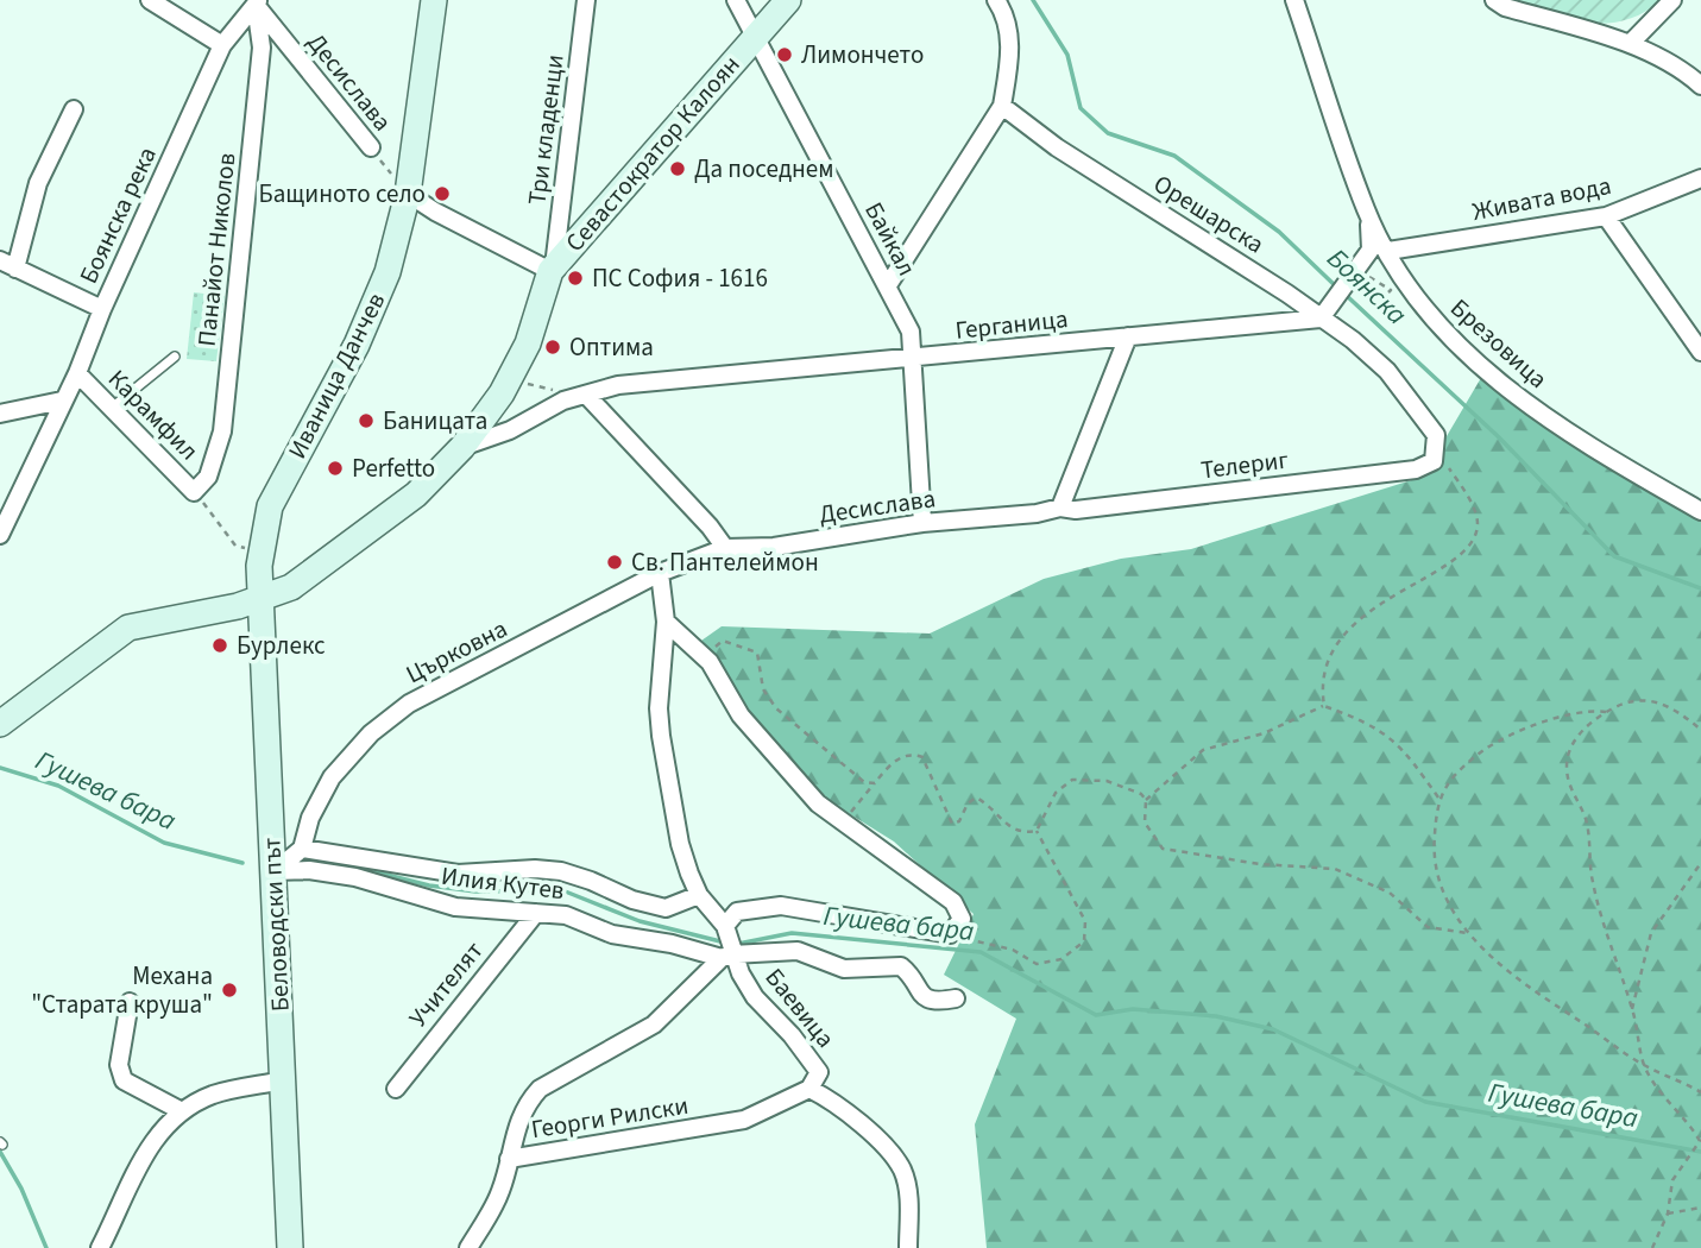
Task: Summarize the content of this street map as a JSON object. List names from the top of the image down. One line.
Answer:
{"streets":{"main road":["Севастократор Калоян","Иваница Данчев","Беловодски път"],"street":["Десислава","Три кладенци","Живата вода","Орешарска","Боянска река","Байкал","Панайот Николов","Герганица","Брезовица","Карамфил","Телериг","Църковна","Илия Кутев","Учителят","Баевица","Георги Рилски"]},"crossings":[["Десислава","Боянска река"],["Десислава","Байкал"],["Десислава","Панайот Николов"],["Десислава","Иваница Данчев"],["Десислава","Телериг"],["Десислава","Църковна"],["Три кладенци","Севастократор Калоян"],["Севастократор Калоян","Байкал"],["Севастократор Калоян","Герганица"],["Севастократор Калоян","Иваница Данчев"],["Севастократор Калоян","Беловодски път"],["Живата вода","Брезовица"],["Орешарска","Герганица"],["Орешарска","Телериг"],["Боянска река","Панайот Николов"],["Боянска река","Карамфил"],["Байкал","Герганица"],["Панайот Николов","Карамфил"],["Иваница Данчев","Беловодски път"],["Илия Кутев","Беловодски път"],["Илия Кутев","Учителят"],["Илия Кутев","Баевица"],["Баевица","Георги Рилски"]],"water":["Боянска","Гушева бара"],"places":["Лимончето","Да поседнем","Бащиното село","ПС София - 1616","Оптима","Баницата","Perfetto","Св. Пантелеймон","Бурлекс","Механа \"Старата круша\""]}
